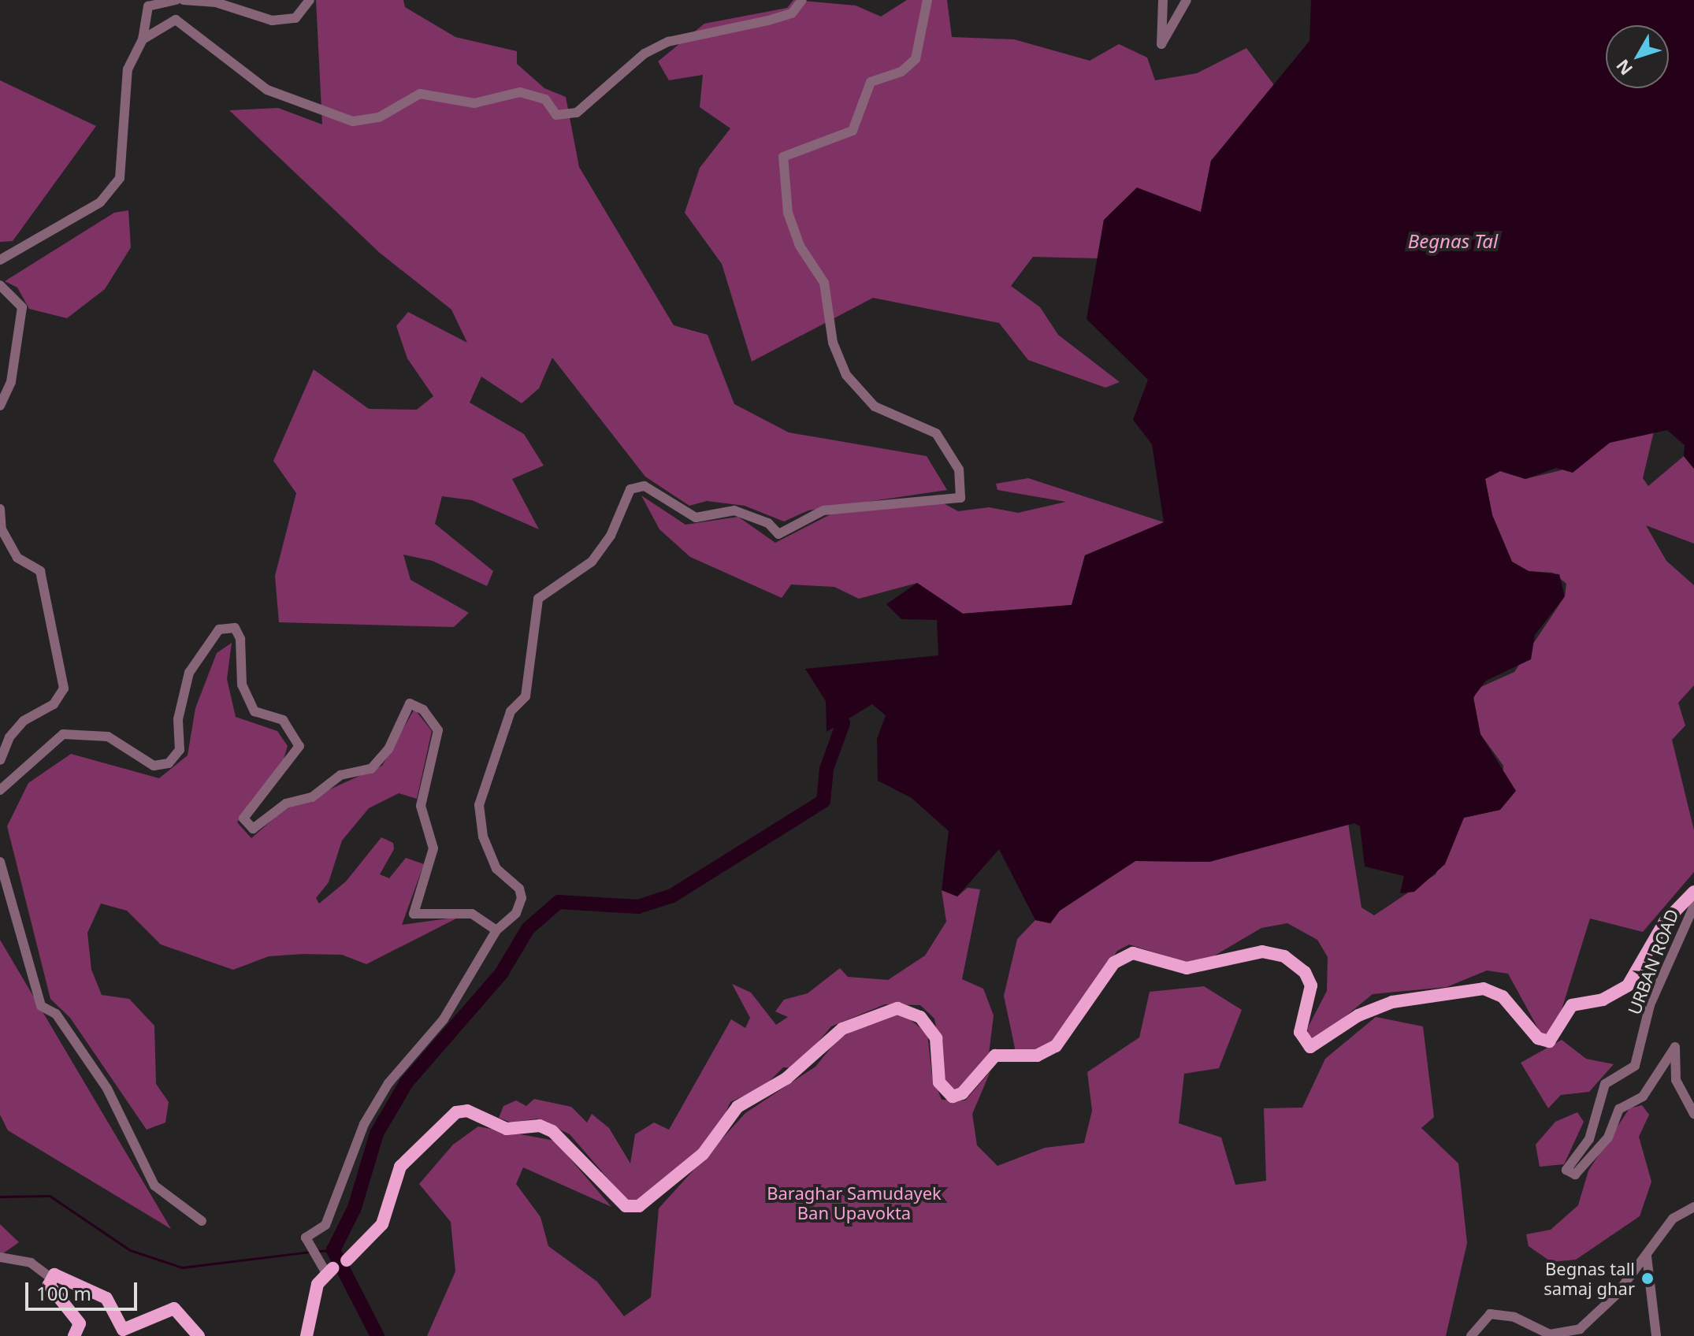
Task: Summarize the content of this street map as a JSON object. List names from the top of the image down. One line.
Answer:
{"streets":{"street":["URBAN ROAD"]},"water":["Begnas Tal"],"parks":["Baraghar Samudayek Ban Upavokta"],"places":["Begnas tall samaj ghar"],"scale_bar":"100 m","north":"bottom left"}
